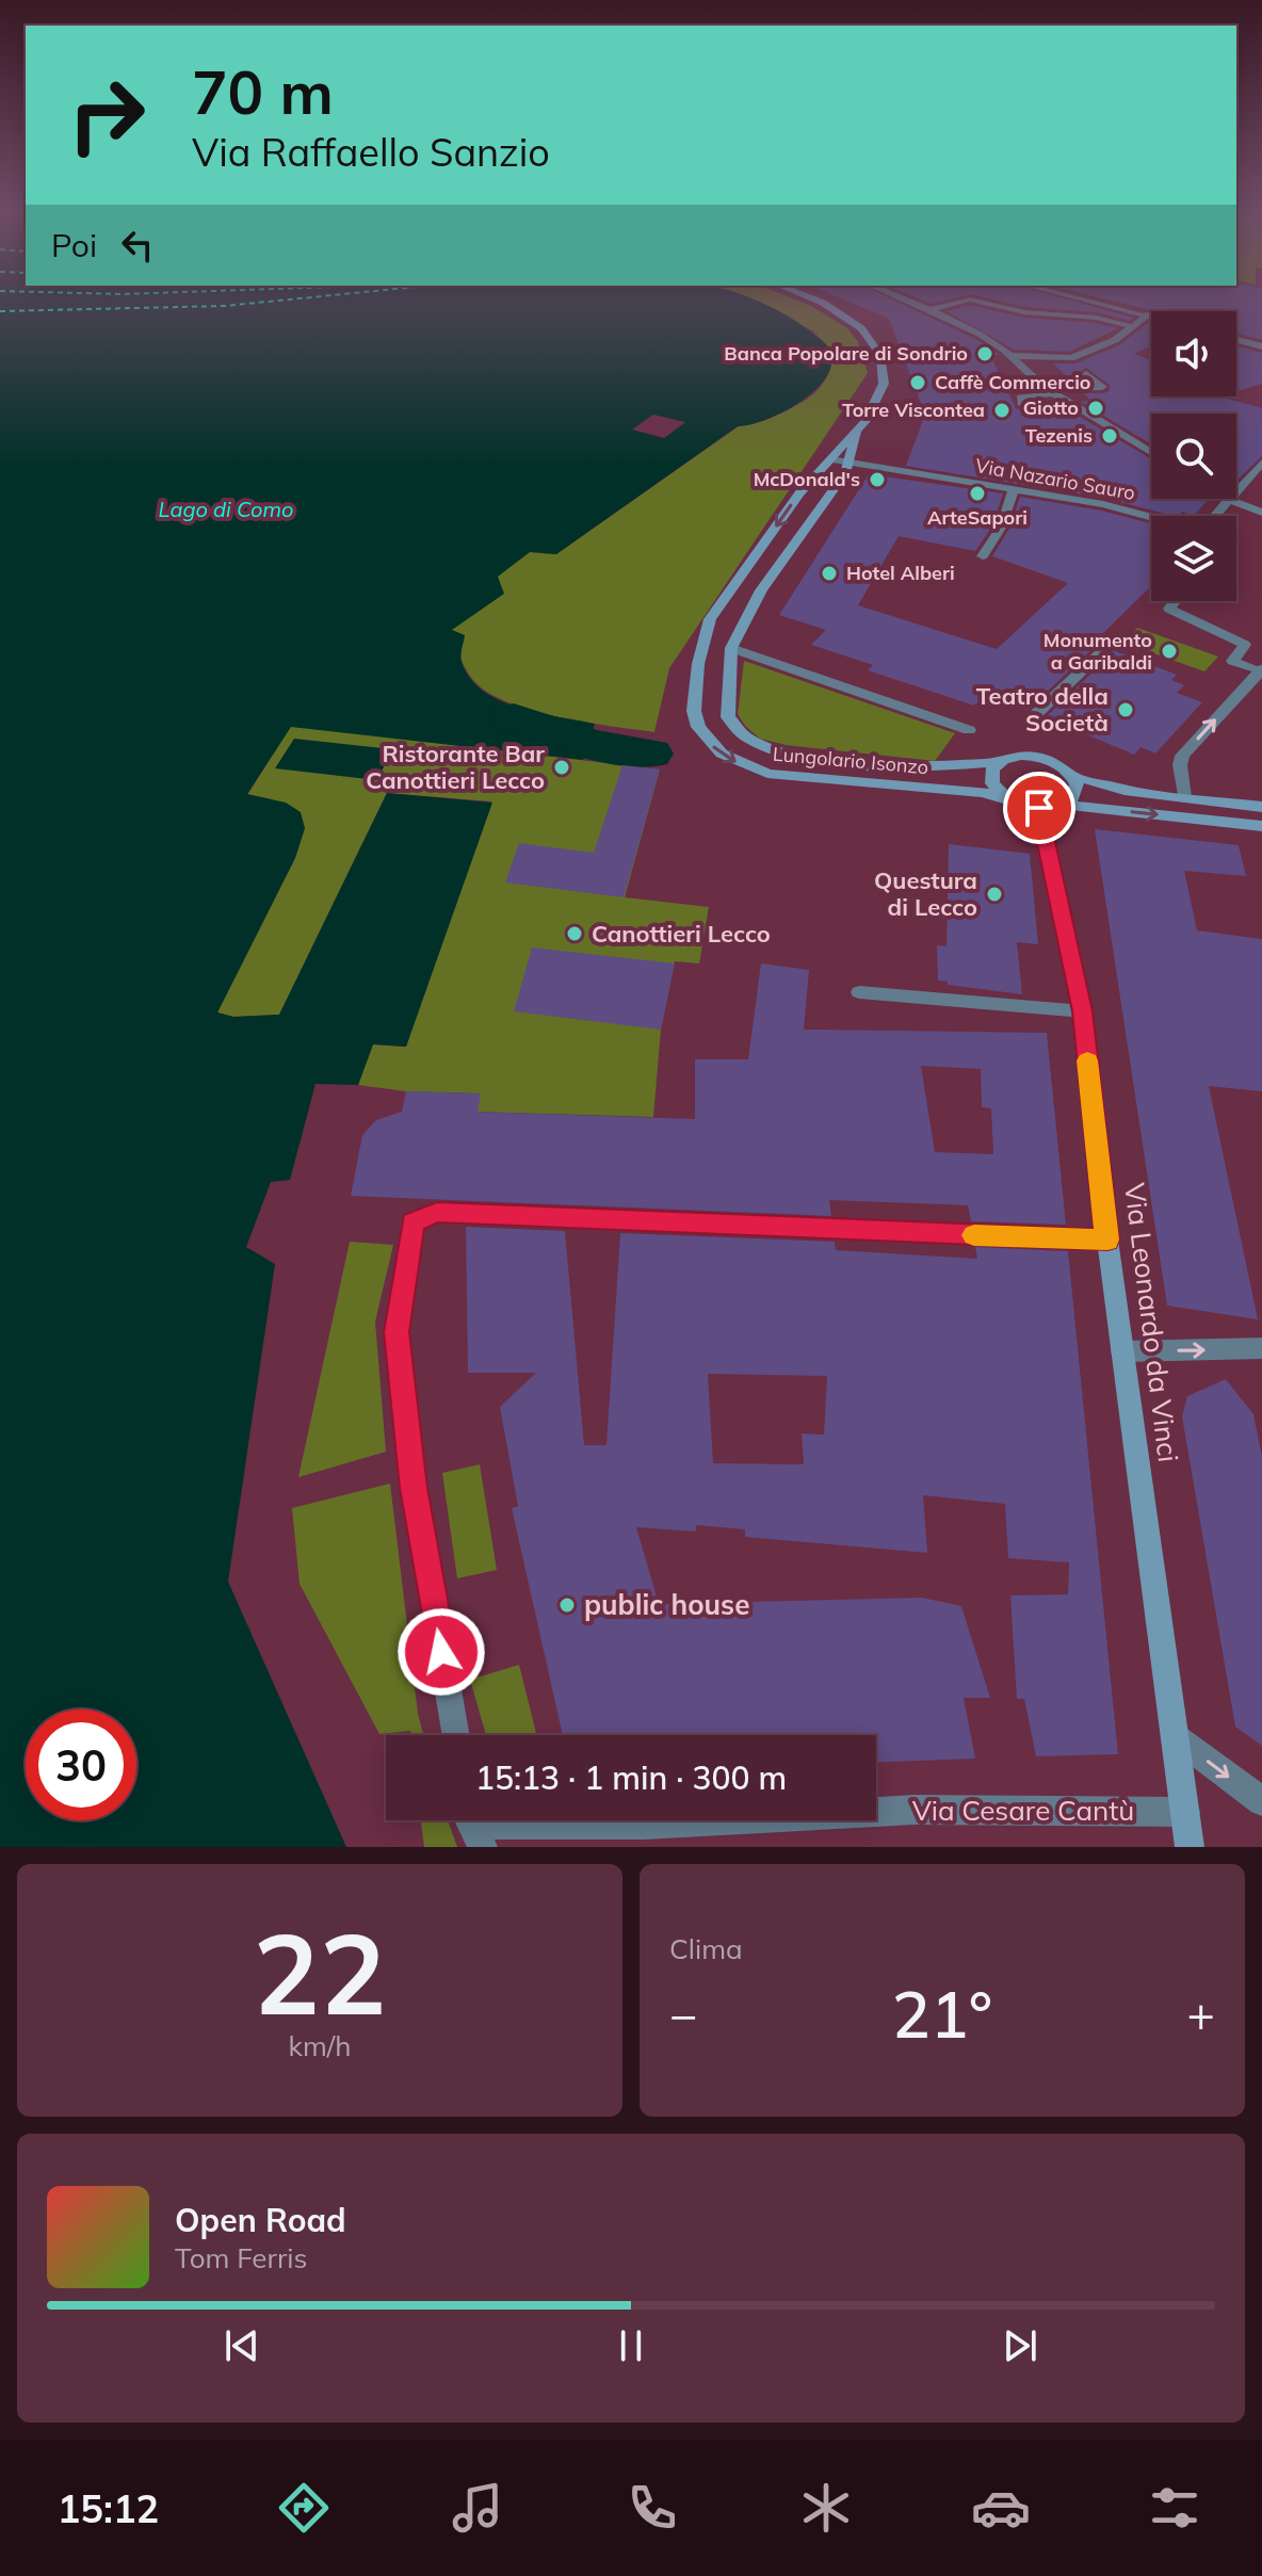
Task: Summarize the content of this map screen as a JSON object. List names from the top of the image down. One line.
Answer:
{"streets":{"main road":["Lungolario Isonzo","Via Leonardo da Vinci"],"street":["Via Nazario Sauro","Via Cesare Cantù"]},"crossings":[["Via Nazario Sauro","Lungolario Isonzo"],["Lungolario Isonzo","Via Leonardo da Vinci"],["Via Leonardo da Vinci","Via Cesare Cantù"]],"water":["Lago di Como"],"places":["Banca Popolare di Sondrio","Caffè Commercio","Giotto","Torre Viscontea","Tezenis","McDonald's","ArteSapori","Hotel Alberi","Monumento a Garibaldi","Teatro della Società","Ristorante Bar Canottieri Lecco","Questura di Lecco","Canottieri Lecco","public house"],"page":{"turn":["70 m","Via Raffaello Sanzio"],"then":"Poi","limit":"30","trip":"15:13 · 1 min · 300 m","tile":[["22","km/h"],"Clima"],"heat":["−","21°","+"],"song":["Open Road","Tom Ferris"],"tabs":"15:12"}}
